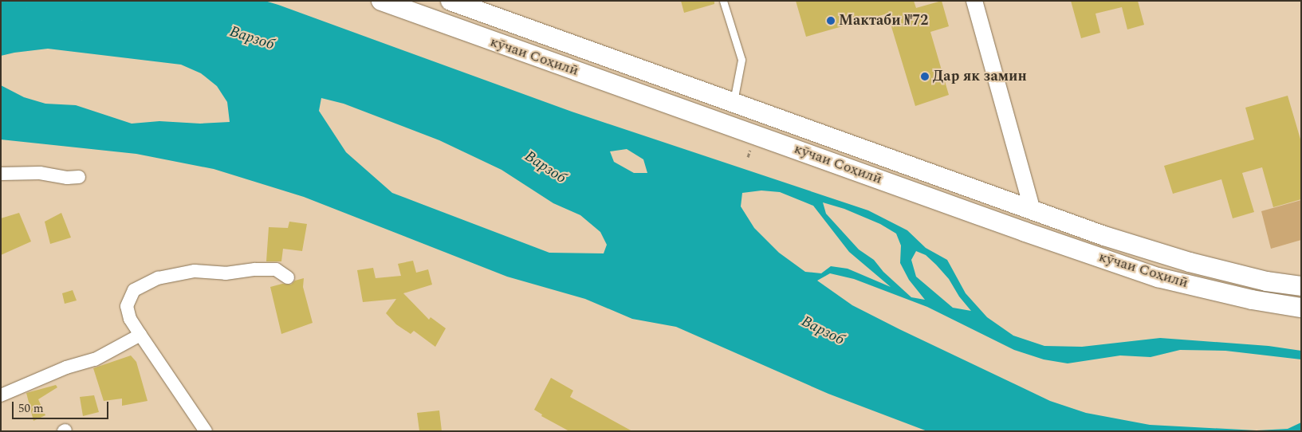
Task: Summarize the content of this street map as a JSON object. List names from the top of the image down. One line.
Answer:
{"streets":{"main road":["кӯчаи Соҳилӣ"]},"water":["Варзоб"],"places":["Мактаби №72","Дар як замин"],"scale_bar":"50 m"}
